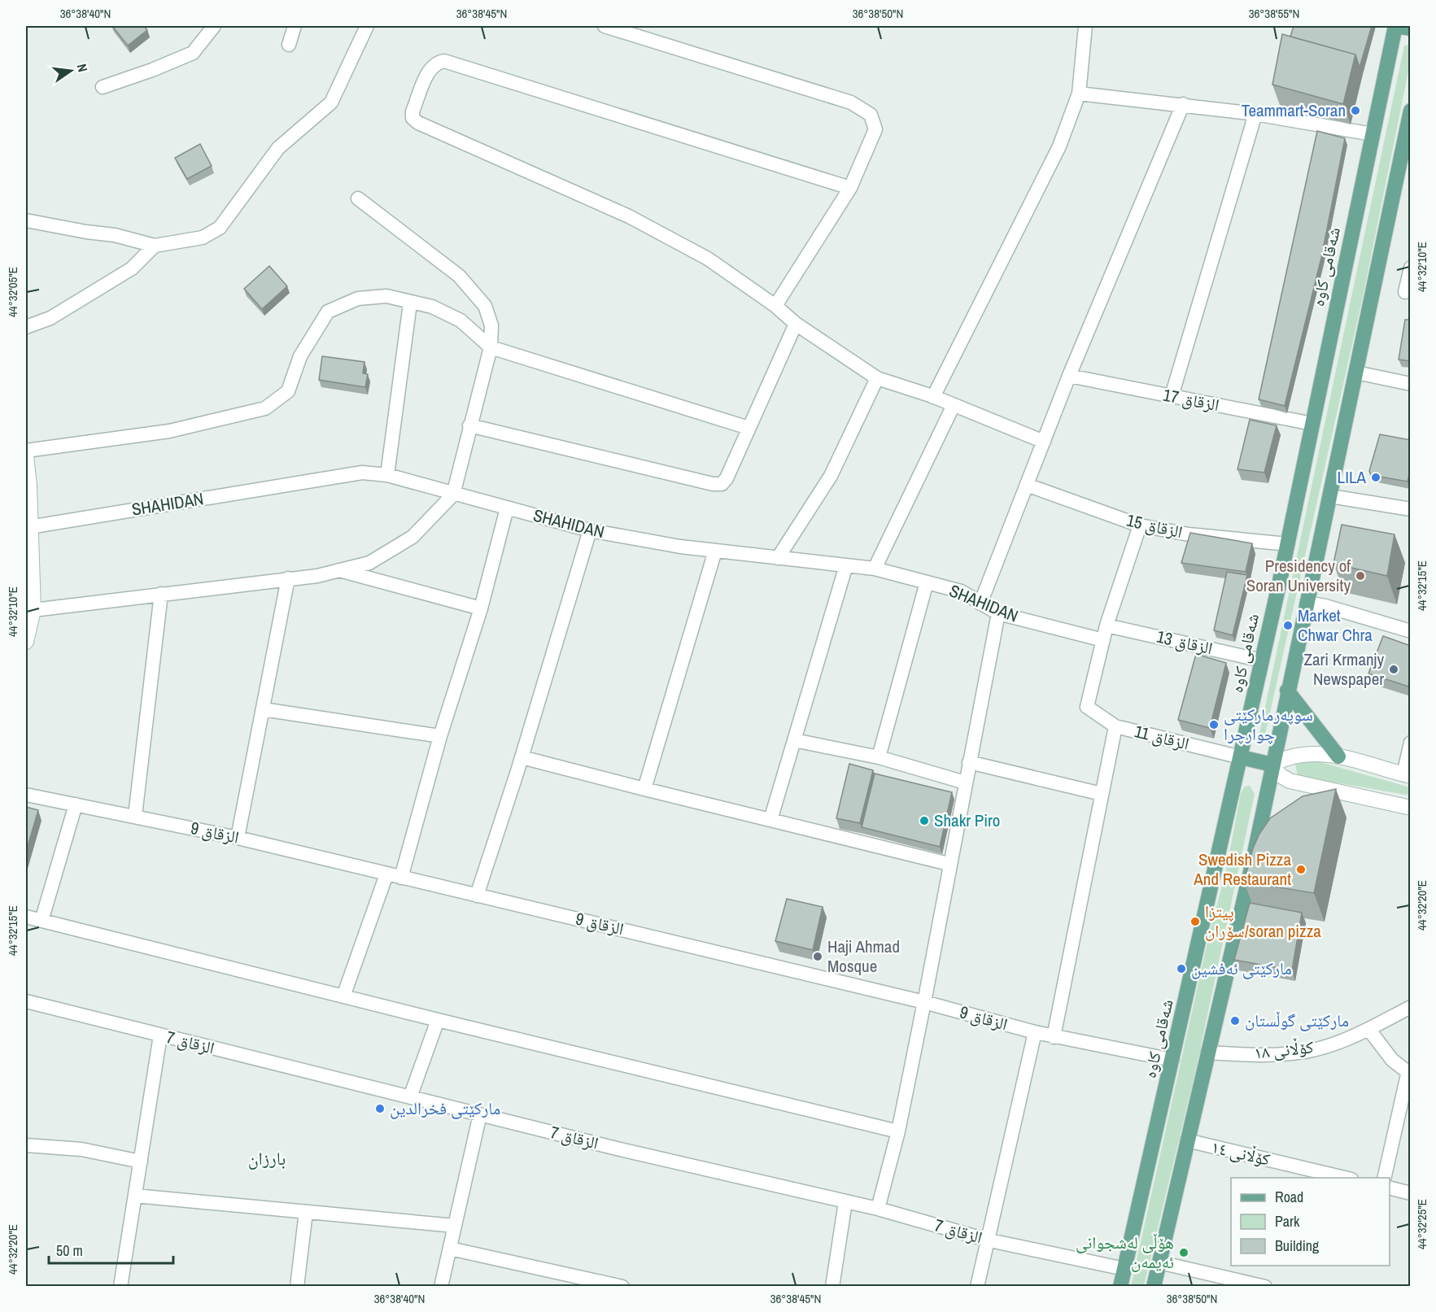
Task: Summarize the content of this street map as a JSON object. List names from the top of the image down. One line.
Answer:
{"streets":{"main road":["شەقامی کاوە"],"street":["الزقاق 17","SHAHIDAN","الزقاق 15","الزقاق 13","الزقاق 11","الزقاق 9","الزقاق 7","کۆڵانی ١٨","کۆڵانی ١٤"]},"crossings":[["شەقامی کاوە","الزقاق 17"],["شەقامی کاوە","الزقاق 15"],["شەقامی کاوە","الزقاق 13"],["شەقامی کاوە","الزقاق 11"],["شەقامی کاوە","الزقاق 9"],["شەقامی کاوە","الزقاق 7"],["SHAHIDAN","الزقاق 11"]],"districts":["بارزان"],"places":["Teammart-Soran","LILA","Presidency of Soran University","Market Chwar Chra","Zari Krmanjy Newspaper","سوپەرمارکێتی چوارچرا","Shakr Piro","Swedish Pizza And Restaurant","پیتزا سۆران/soran pizza","Haji Ahmad Mosque","مارکێتی ئەفشین","مارکێتی گوڵستان","مارکێتی فخرالدین","هۆڵی لەشجوانی ئەیمەن"],"legend":["Road","Park","Building"],"scale_bar":"50 m","north":"right","coordinates":["36°38'40\"N","36°38'45\"N","36°38'50\"N","36°38'55\"N","44°32'10\"E","44°32'05\"E","44°32'15\"E","44°32'20\"E","44°32'25\"E"]}
